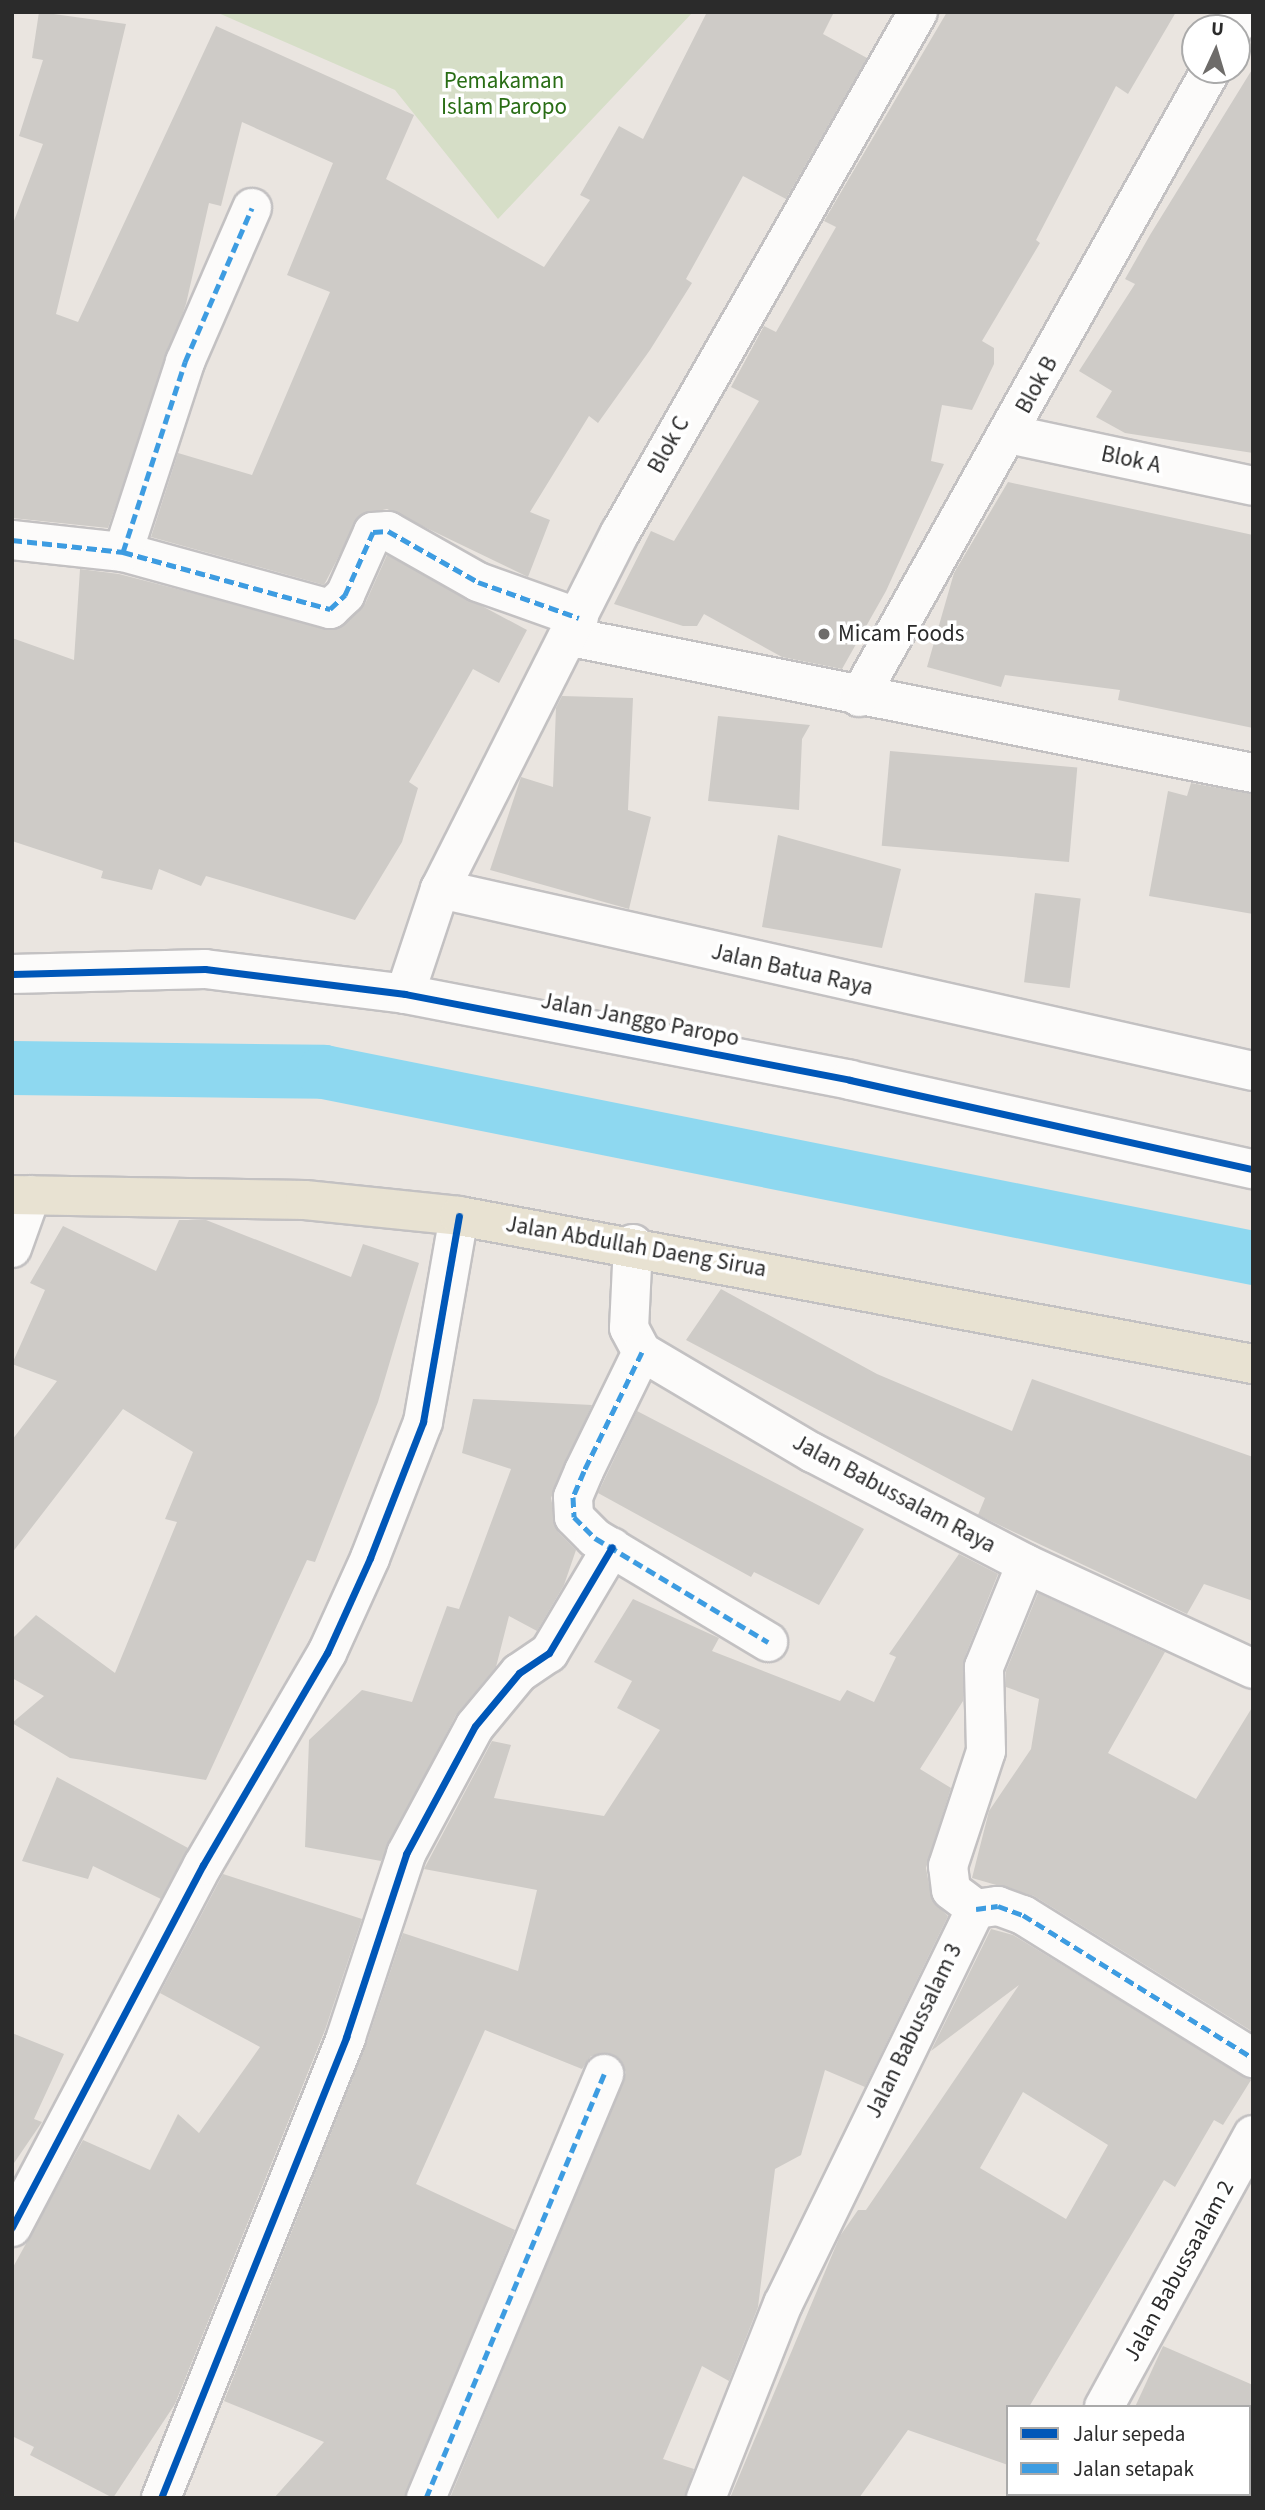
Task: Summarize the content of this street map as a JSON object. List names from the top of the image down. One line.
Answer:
{"streets":{"main road":["Jalan Abdullah Daeng Sirua"],"street":["Blok B","Blok C","Blok A","Jalan Batua Raya","Jalan Janggo Paropo","Jalan Babussalam Raya","Jalan Babussalam 3","Jalan Babussaalam 2"]},"crossings":[["Blok B","Blok A"],["Blok C","Jalan Batua Raya"]],"parks":["Pemakaman Islam Paropo"],"places":["Micam Foods"],"legend":["Jalur sepeda","Jalan setapak"],"north":"top"}
